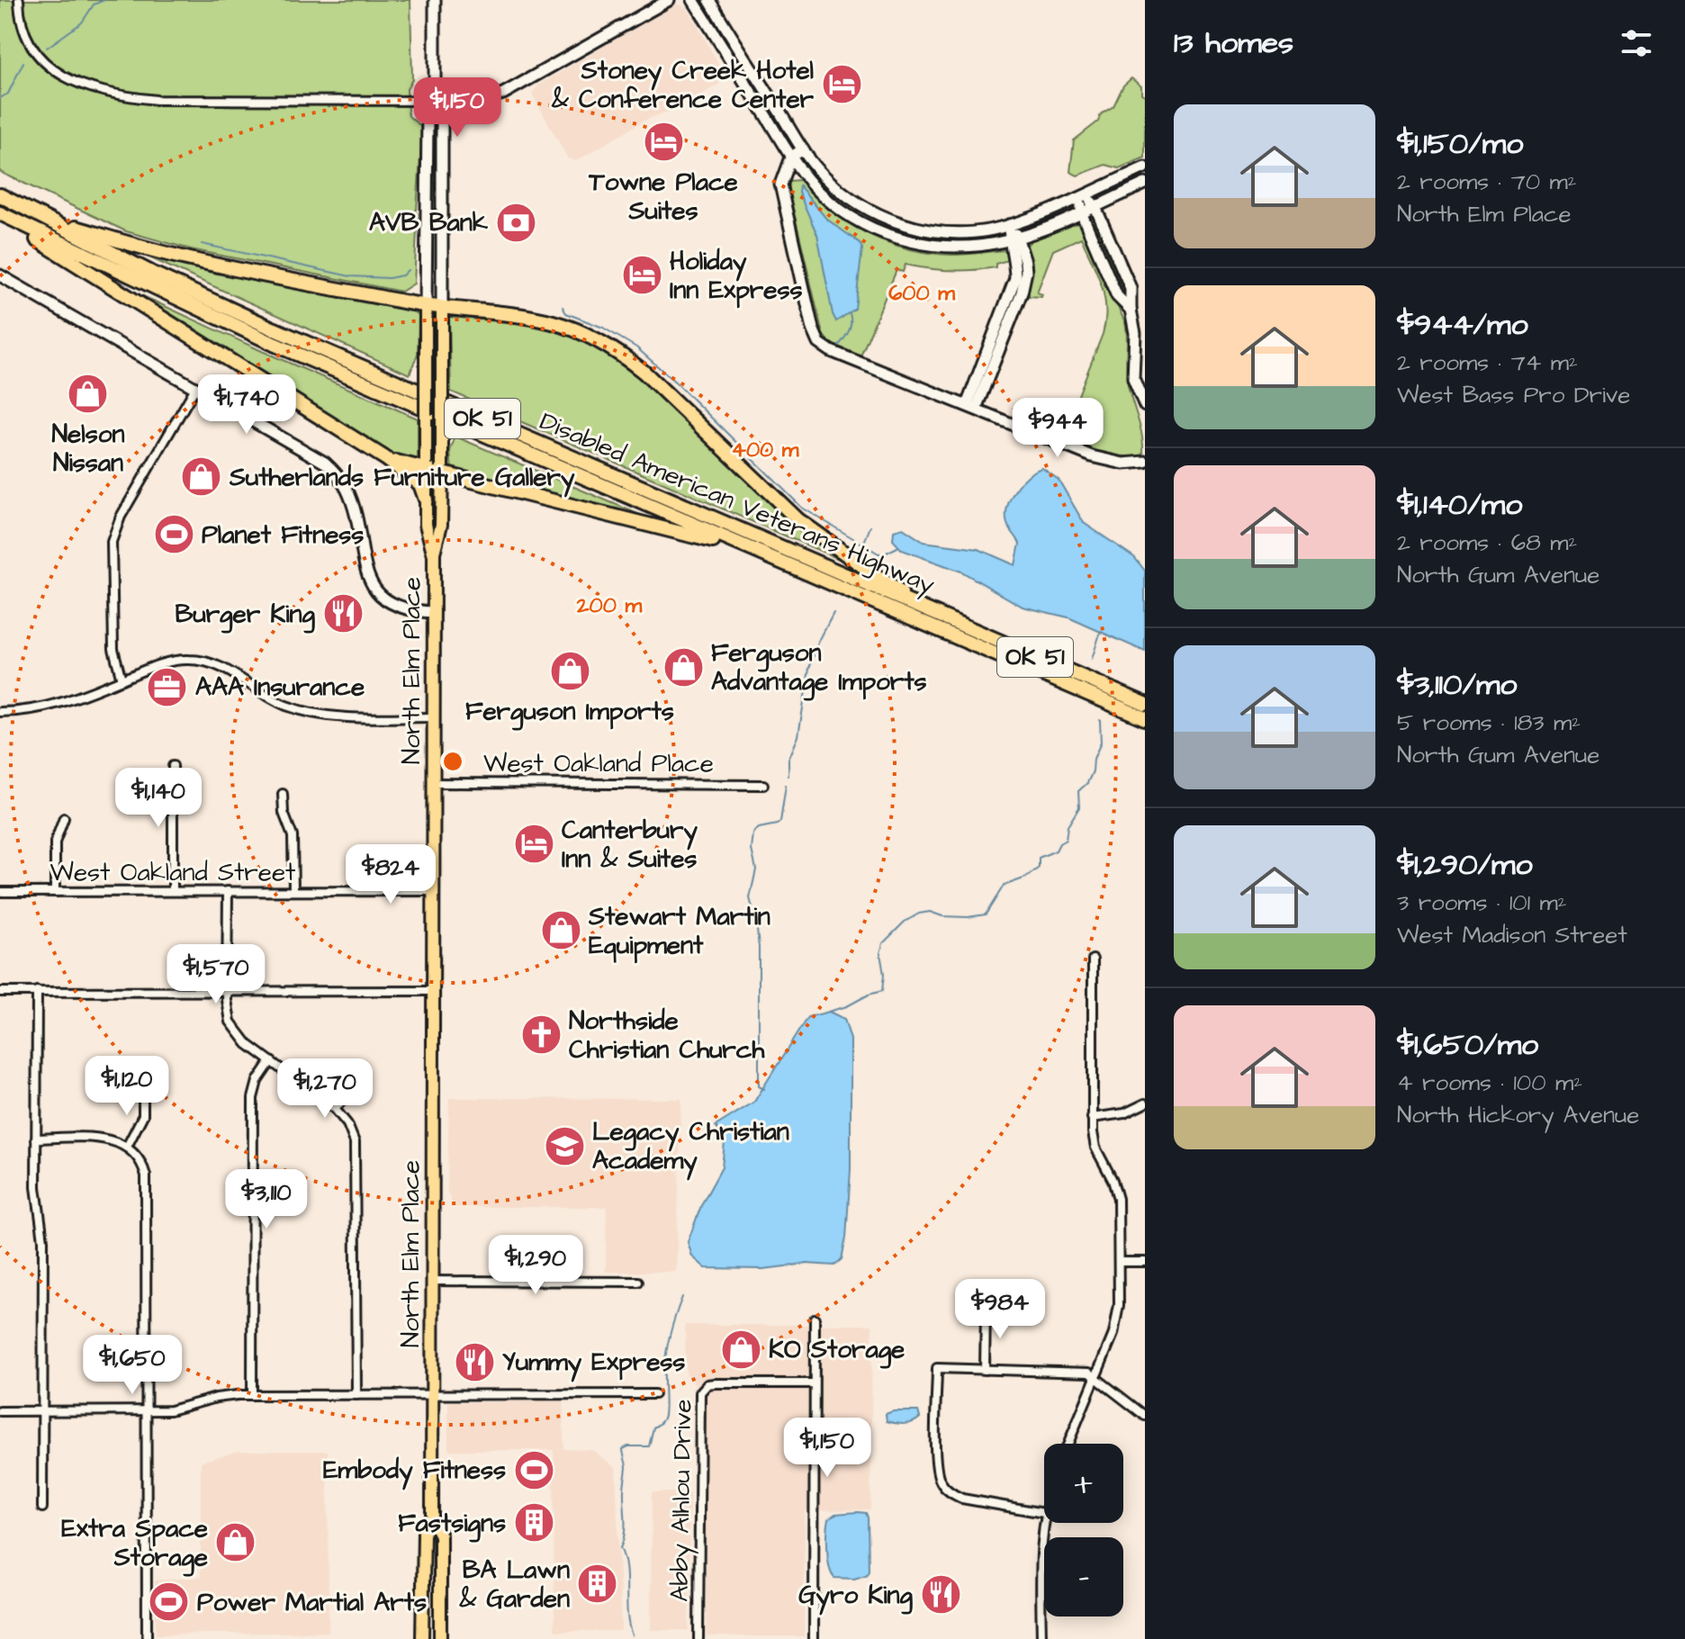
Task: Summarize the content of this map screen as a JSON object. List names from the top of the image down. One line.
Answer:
{"streets":{"highway":["OK 51","Disabled American Veterans Highway"],"main road":["North Elm Place"],"street":["West Oakland Place","West Oakland Street","Abby Alhlou Drive"]},"crossings":[["North Elm Place","West Oakland Place"],["North Elm Place","West Oakland Street"]],"places":{"hotel":["Stoney Creek Hotel & Conference Center","Towne Place Suites","Holiday Inn Express","Canterbury Inn & Suites"],"bank":["AVB Bank"],"shop":["Nelson Nissan","Sutherlands Furniture Gallery","Ferguson Advantage Imports","Ferguson Imports","Stewart Martin Equipment","KO Storage","Extra Space Storage"],"sports":["Planet Fitness","Embody Fitness","Power Martial Arts"],"restaurant":["Burger King","Yummy Express","Gyro King"],"office":["AAA Insurance"],"church":["Northside Christian Church"],"school or university":["Legacy Christian Academy"],"building":["Fastsigns","BA Lawn & Garden"]},"page":{"heading":"13 homes","price":["$1,150","$1,740","$944","$1,140","$824","$1,570","$1,120","$1,270","$3,110","$1,290","$984","$1,650","$1,150"],"list":[{"name":"$1,150/mo","note":"2 rooms · 70 m² · North Elm Place"},{"name":"$944/mo","note":"2 rooms · 74 m² · West Bass Pro Drive"},{"name":"$1,140/mo","note":"2 rooms · 68 m² · North Gum Avenue"},{"name":"$3,110/mo","note":"5 rooms · 183 m² · North Gum Avenue"},{"name":"$1,290/mo","note":"3 rooms · 101 m² · West Madison Street"},{"name":"$1,650/mo","note":"4 rooms · 100 m² · North Hickory Avenue"}],"map_buttons":["+","−"]},"rings":["600 m","400 m","200 m"]}
